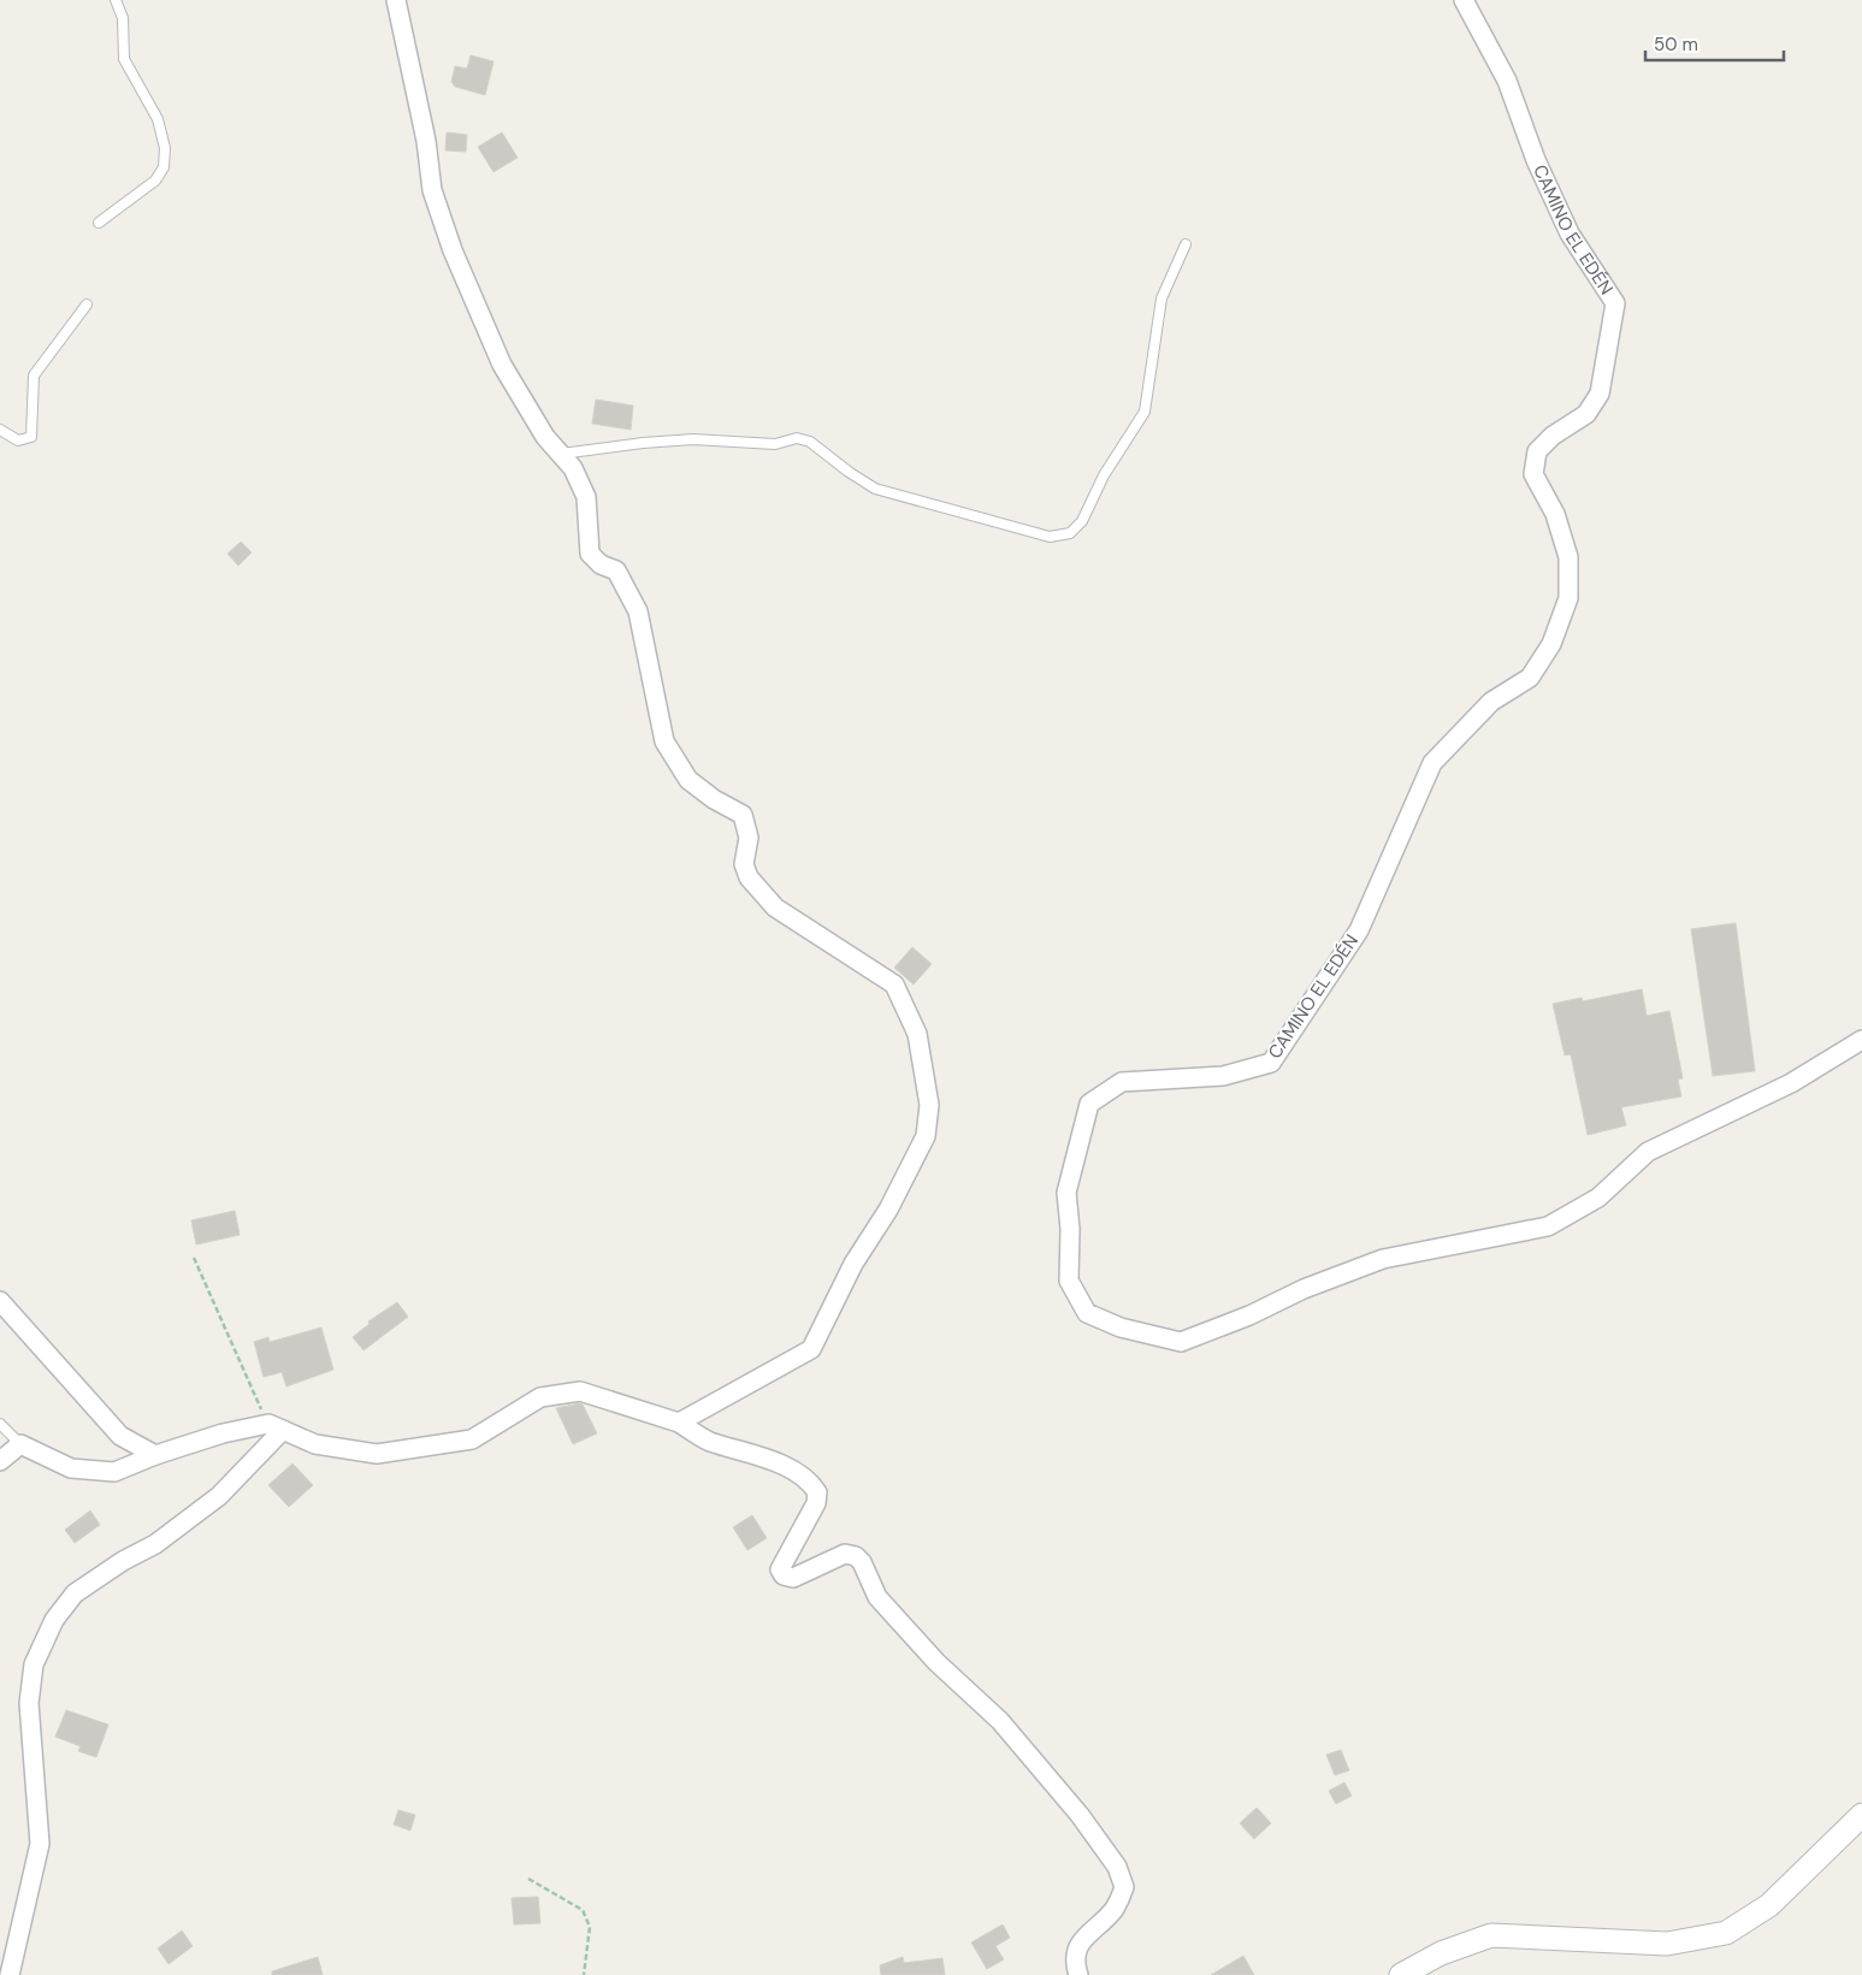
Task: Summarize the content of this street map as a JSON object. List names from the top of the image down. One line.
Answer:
{"streets":{"street":["CAMINO EL EDÉN"]},"scale_bar":"50 m"}
